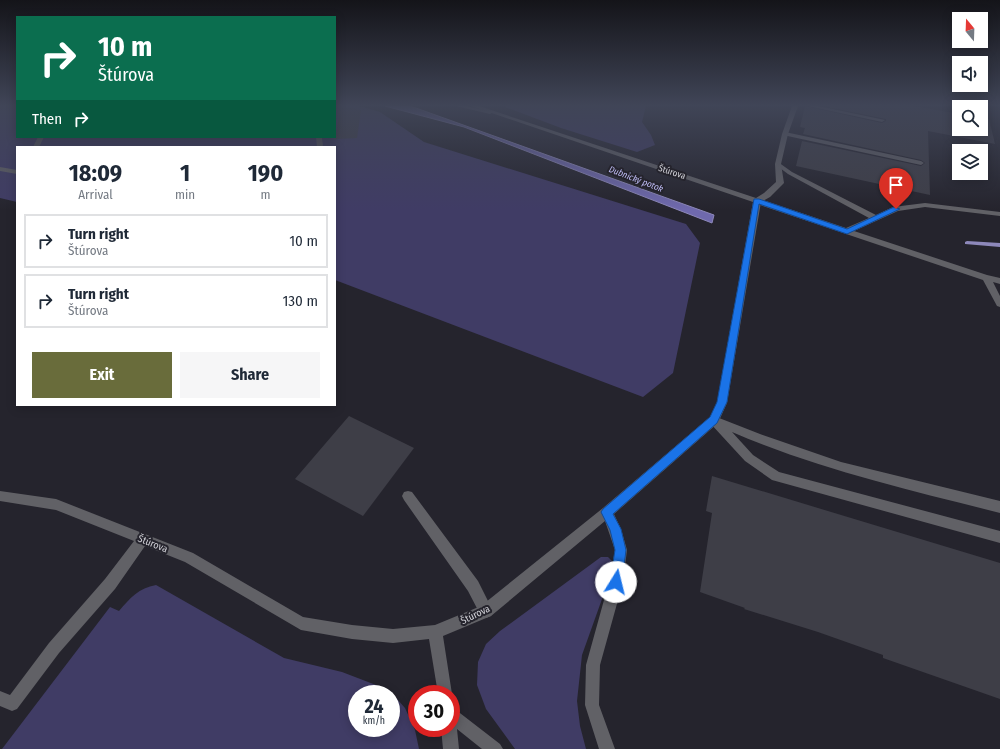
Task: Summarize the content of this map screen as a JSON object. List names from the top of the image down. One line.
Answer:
{"streets":{"street":["Štúrova"]},"water":["Dubnický potok"],"north":"top","page":{"turn":["10 m","Štúrova"],"then":"Then","eta":["18:09","Arrival","1","min","190","m"],"list":[{"name":"Turn right","note":"Štúrova","value":"10 m"},{"name":"Turn right","note":"Štúrova","value":"130 m"}],"buttons":["Exit","Share"],"speed":"24 km/h","limit":"30"}}
